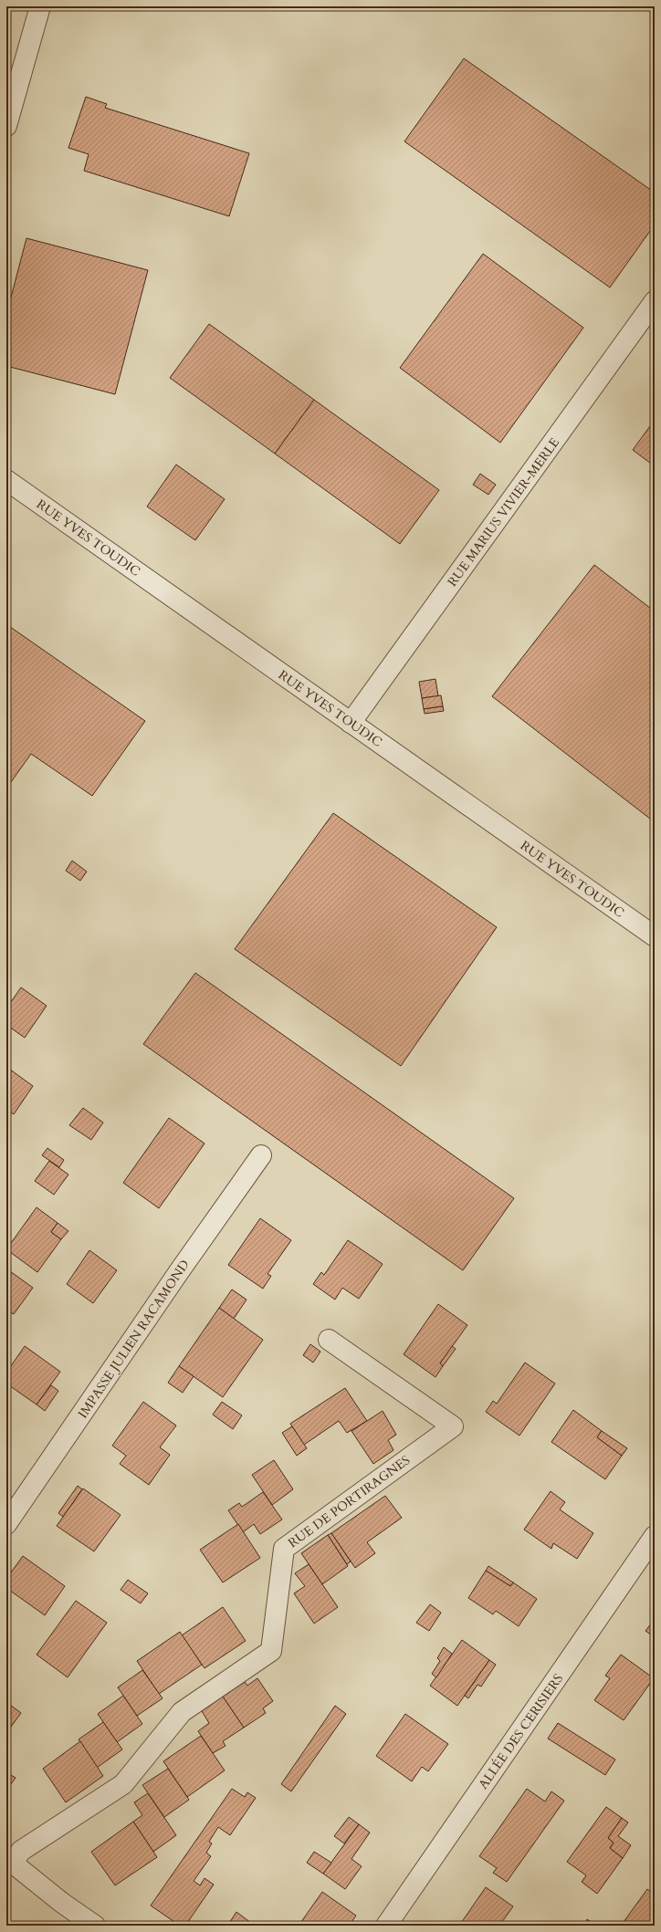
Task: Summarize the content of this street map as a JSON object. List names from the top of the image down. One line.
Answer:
{"streets":{"street":["RUE MARIUS VIVIER-MERLE","RUE YVES TOUDIC","IMPASSE JULIEN RACAMOND","RUE DE PORTIRAGNES","ALLÉE DES CERISIERS"]},"crossings":[["RUE MARIUS VIVIER-MERLE","RUE YVES TOUDIC"]]}
